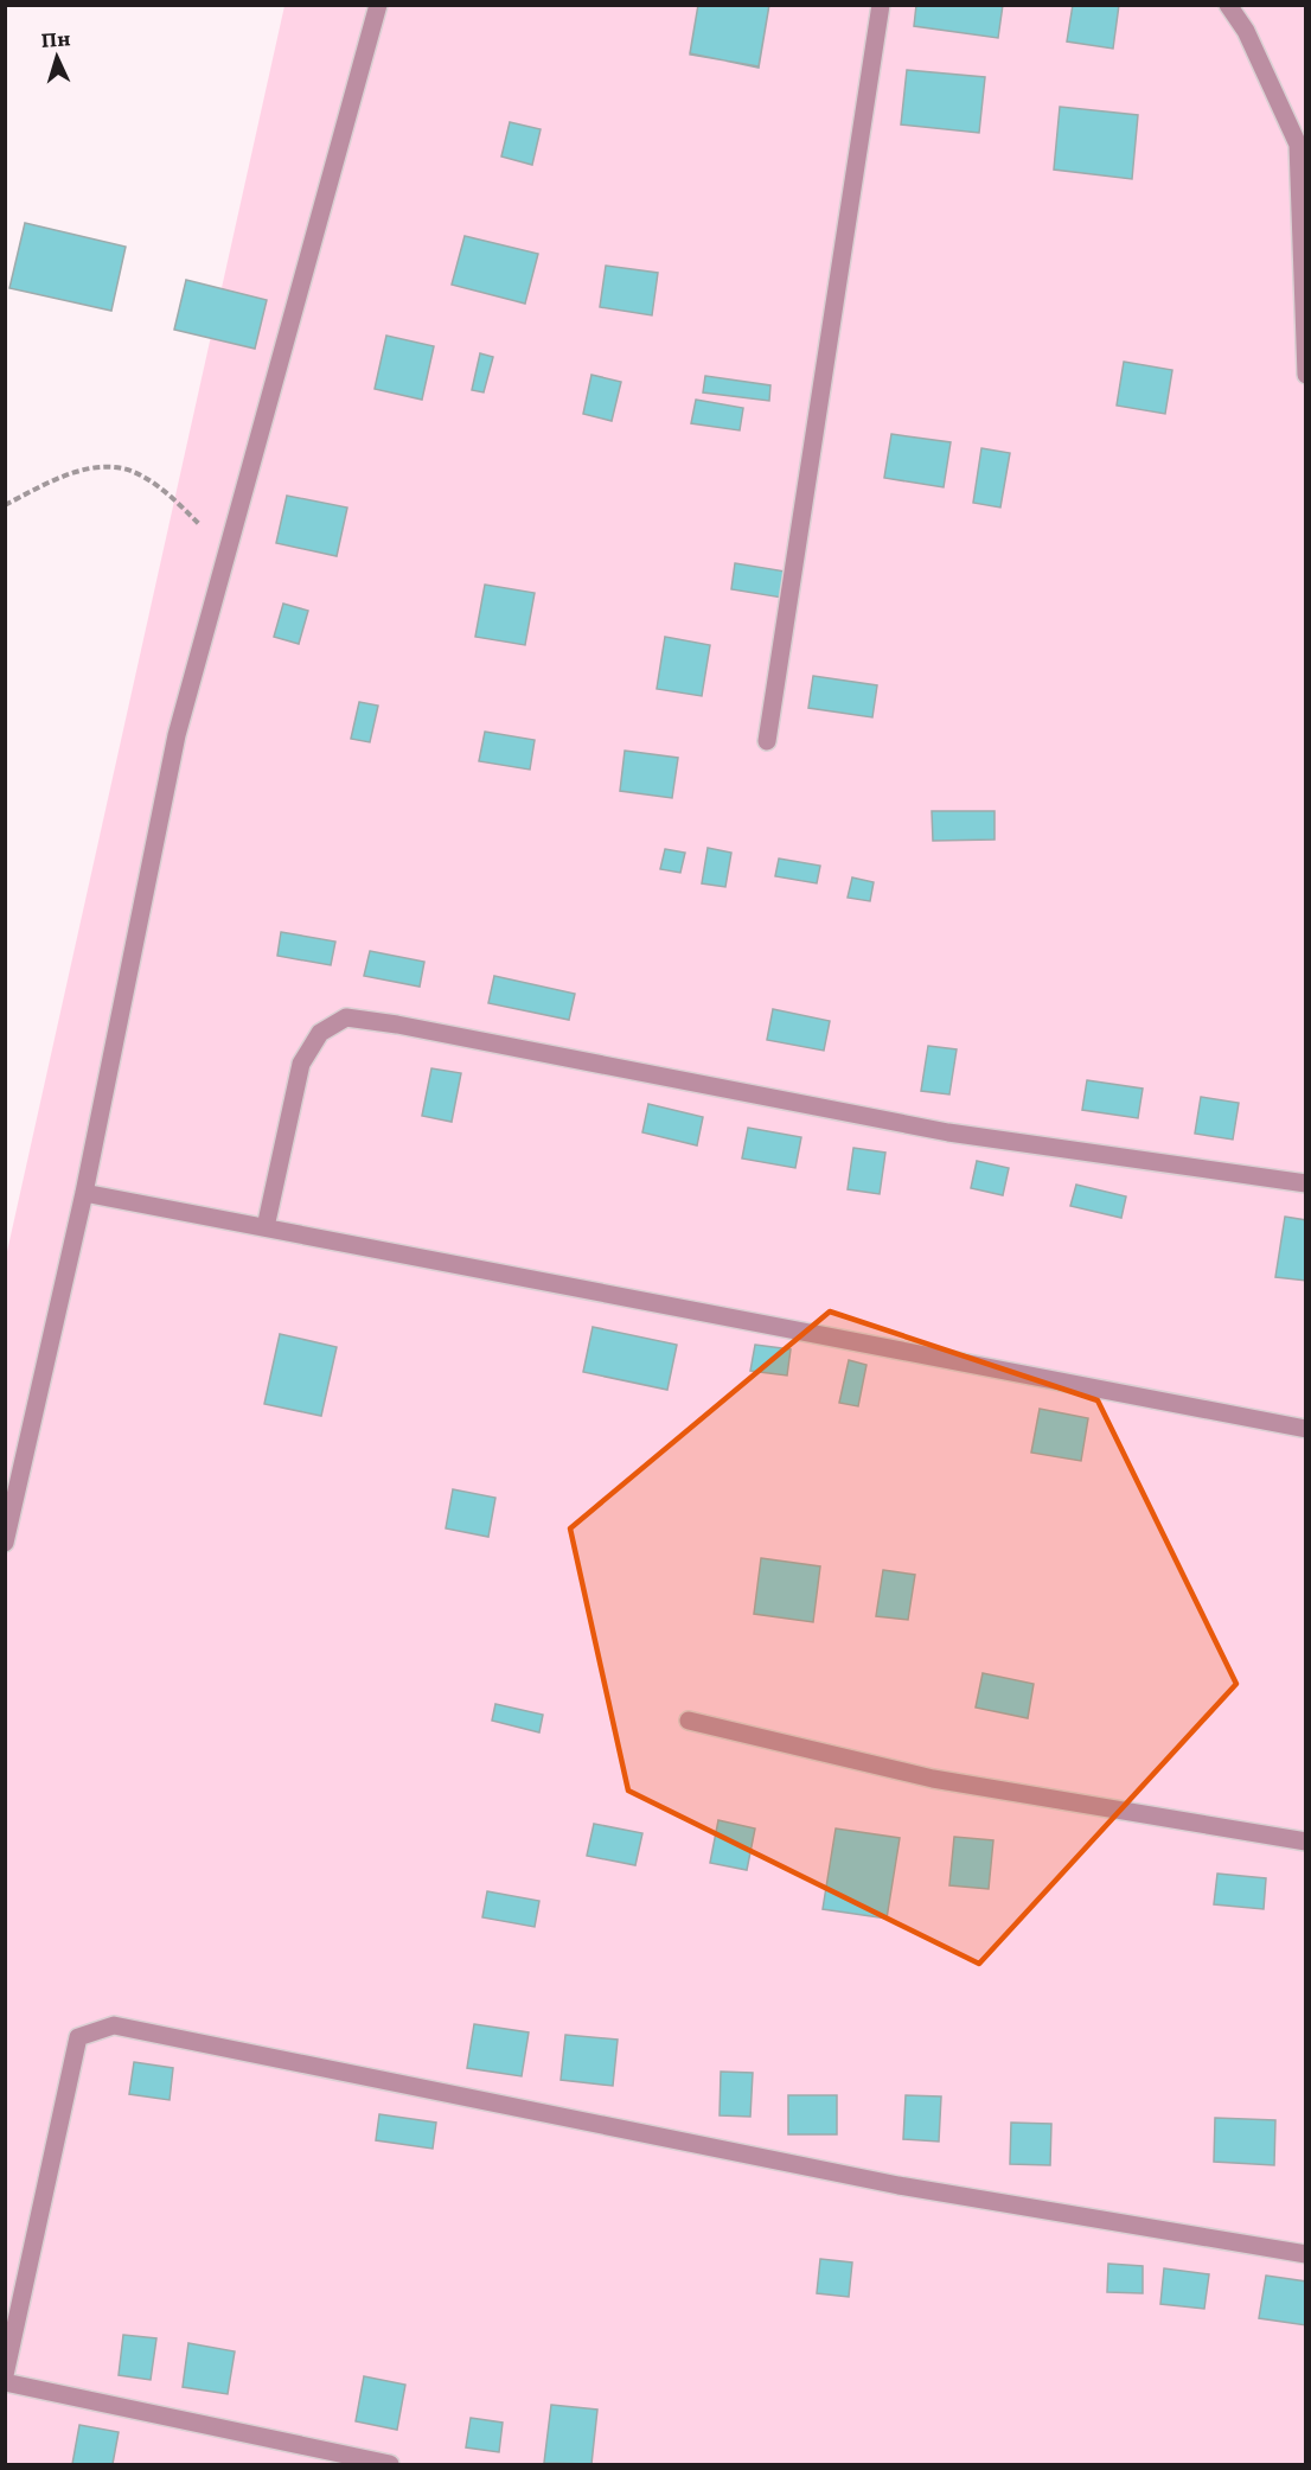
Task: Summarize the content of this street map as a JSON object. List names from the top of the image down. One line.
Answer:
{"north":"top"}
